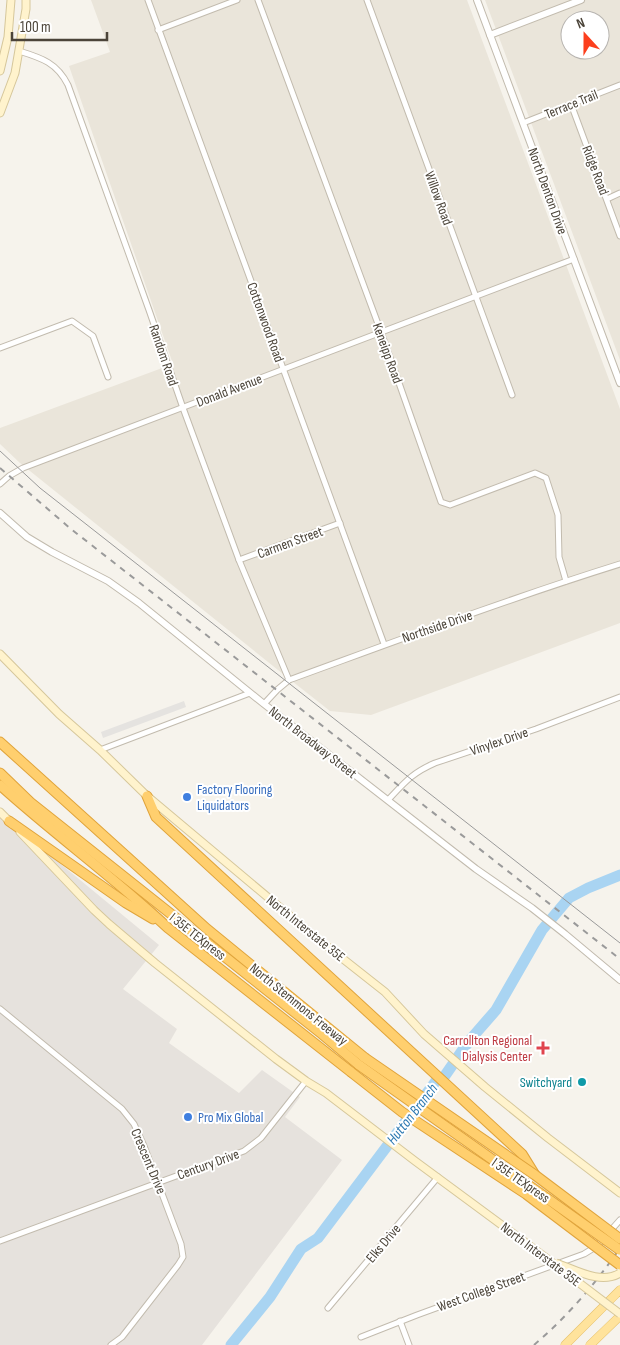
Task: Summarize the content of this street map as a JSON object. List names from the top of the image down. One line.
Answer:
{"streets":{"highway":["I 35E TEXpress","North Stemmons Freeway"],"main road":["North Interstate 35E"],"street":["Terrace Trail","Ridge Road","North Denton Drive","Willow Road","Cottonwood Road","Keneipp Road","Random Road","Donald Avenue","Carmen Street","Northside Drive","Vinylex Drive","North Broadway Street","Crescent Drive","Century Drive","Elks Drive","West College Street"]},"crossings":[["Terrace Trail","Ridge Road"],["Terrace Trail","North Denton Drive"],["North Denton Drive","Donald Avenue"],["Willow Road","Donald Avenue"],["Cottonwood Road","Donald Avenue"],["Cottonwood Road","Carmen Street"],["Cottonwood Road","Northside Drive"],["Keneipp Road","Donald Avenue"],["Keneipp Road","Northside Drive"],["Random Road","Donald Avenue"],["Random Road","Carmen Street"],["Random Road","Northside Drive"],["Northside Drive","North Broadway Street"],["Vinylex Drive","North Broadway Street"],["North Interstate 35E","Century Drive"],["North Interstate 35E","Elks Drive"],["I 35E TEXpress","North Stemmons Freeway"],["Crescent Drive","Century Drive"]],"water":["Hutton Branch"],"places":{"other":["Factory Flooring Liquidators","Switchyard","Pro Mix Global"],"health":["Carrollton Regional Dialysis Center"]},"scale_bar":"100 m","north":"top"}
